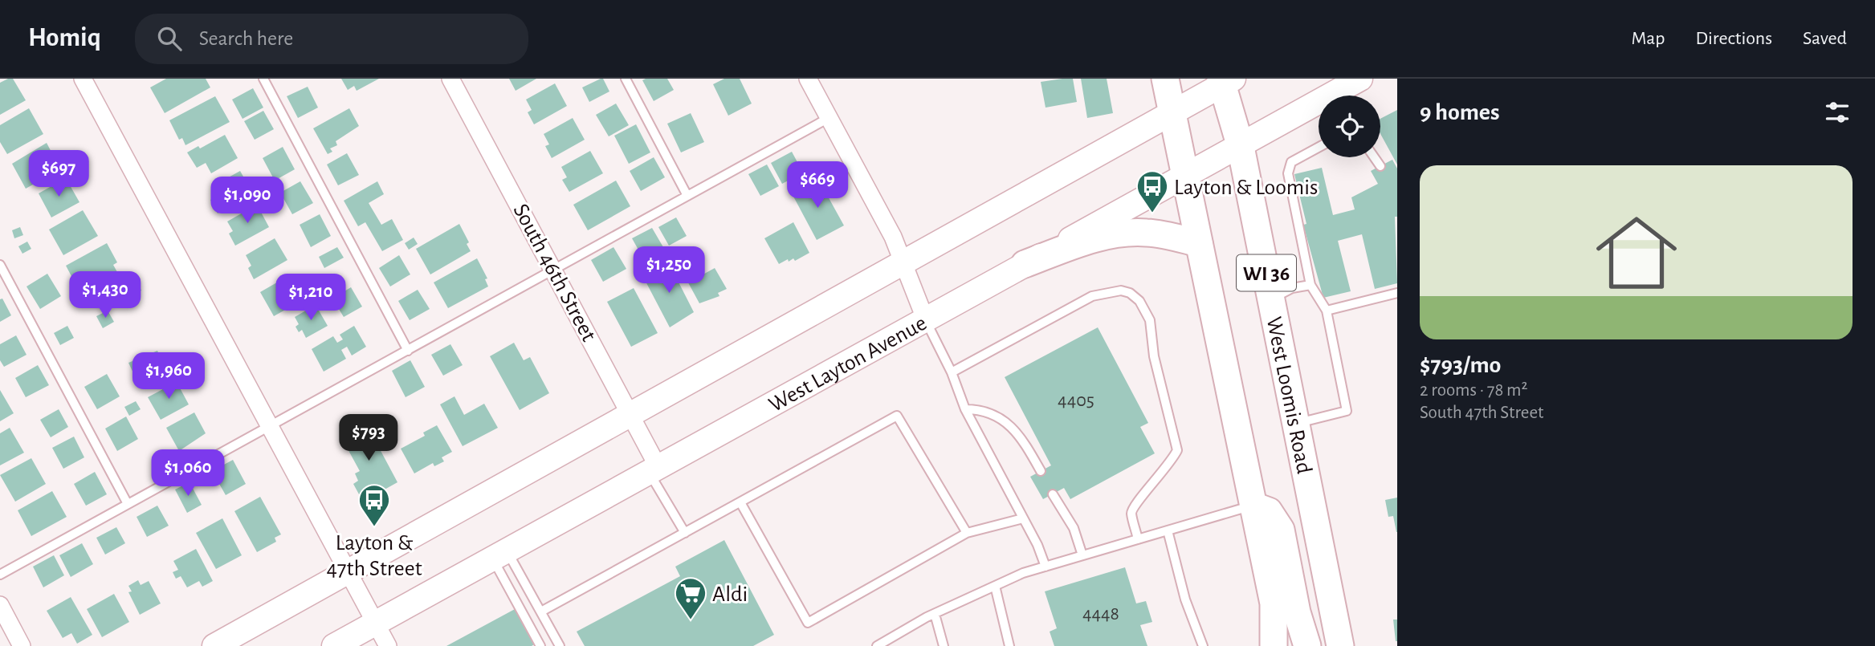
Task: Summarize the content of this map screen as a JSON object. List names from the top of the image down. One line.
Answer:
{"streets":{"main road":["WI 36","West Layton Avenue","West Loomis Road"],"street":["South 46th Street"]},"crossings":[["South 46th Street","West Layton Avenue"],["WI 36","West Layton Avenue"],["West Layton Avenue","West Loomis Road"]],"places":{"bus stop":["Layton & Loomis","Layton & 47th Street"],"supermarket":["Aldi"]},"house_numbers":["4405","4448"],"page":{"header":"Homiq","search":"Search here","nav":["Map","Directions","Saved"],"heading":"9 homes","list":[{"name":"$793/mo","note":"2 rooms · 78 m² · South 47th Street"}],"price":["$697","$669","$1,090","$1,250","$1,430","$1,210","$1,960","$793","$1,060"]}}
